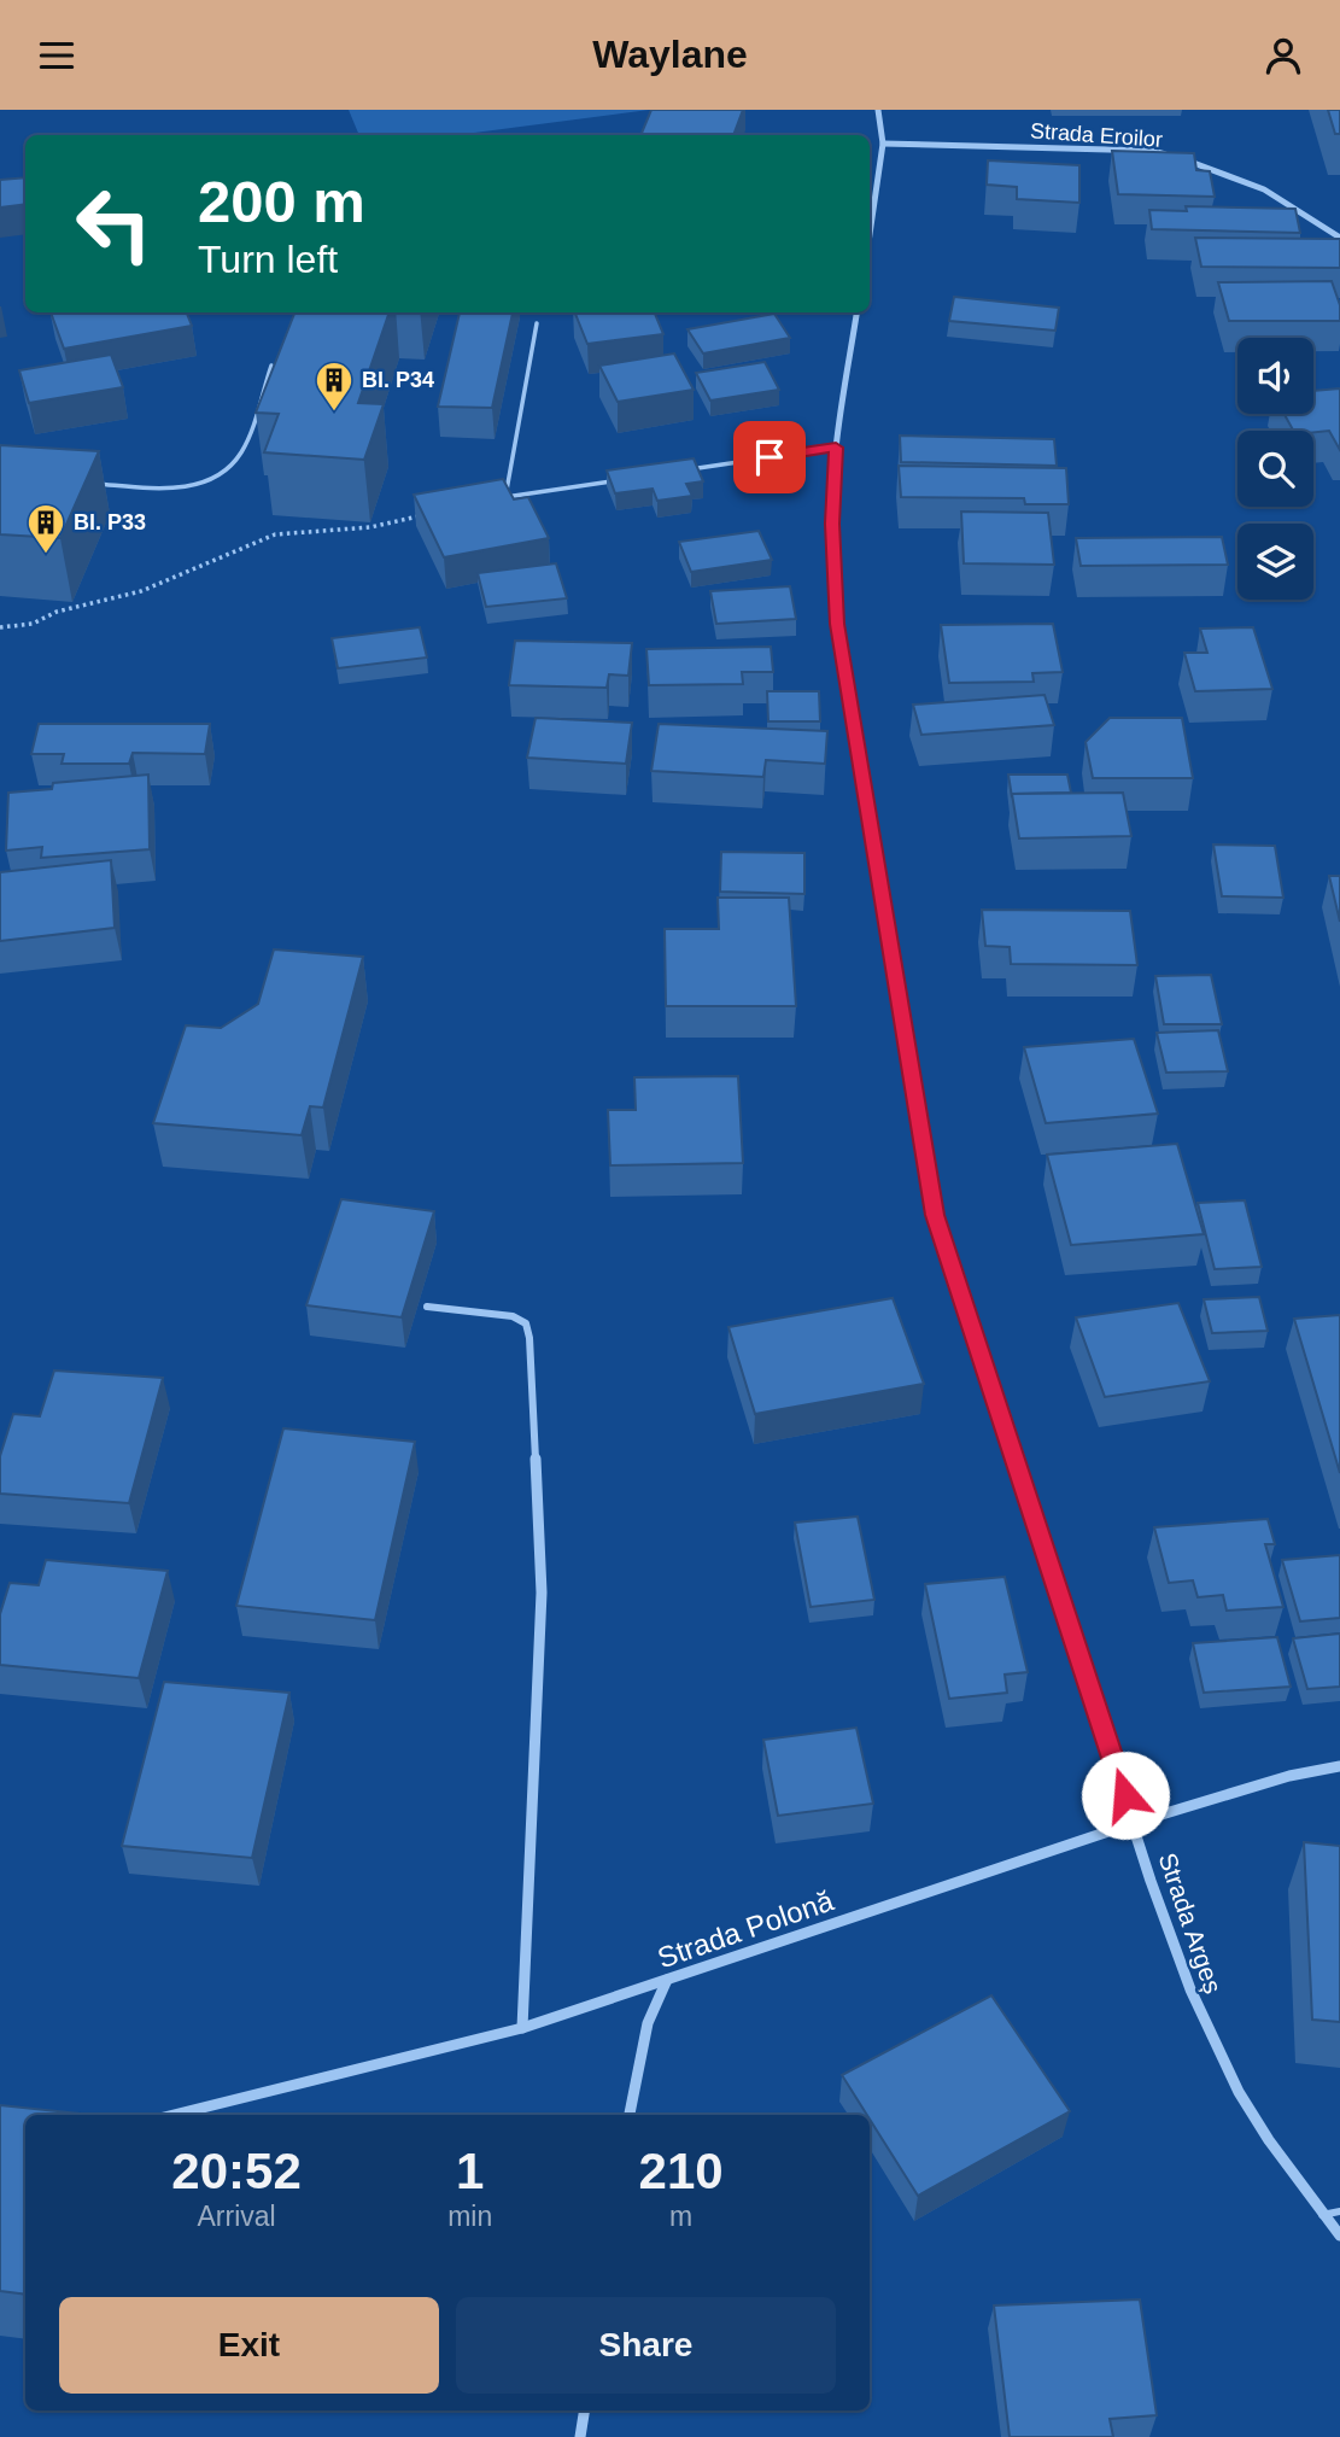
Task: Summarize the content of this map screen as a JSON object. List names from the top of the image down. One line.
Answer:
{"streets":{"street":["Strada Eroilor","Strada Argeș","Strada Polonă"]},"crossings":[["Strada Argeș","Strada Polonă"]],"places":{"building":["Bl. P34","Bl. P33"]},"page":{"header":"Waylane","turn":["200 m","Turn left"],"eta":["20:52","Arrival","1","min","210","m"],"buttons":["Exit","Share"]}}
